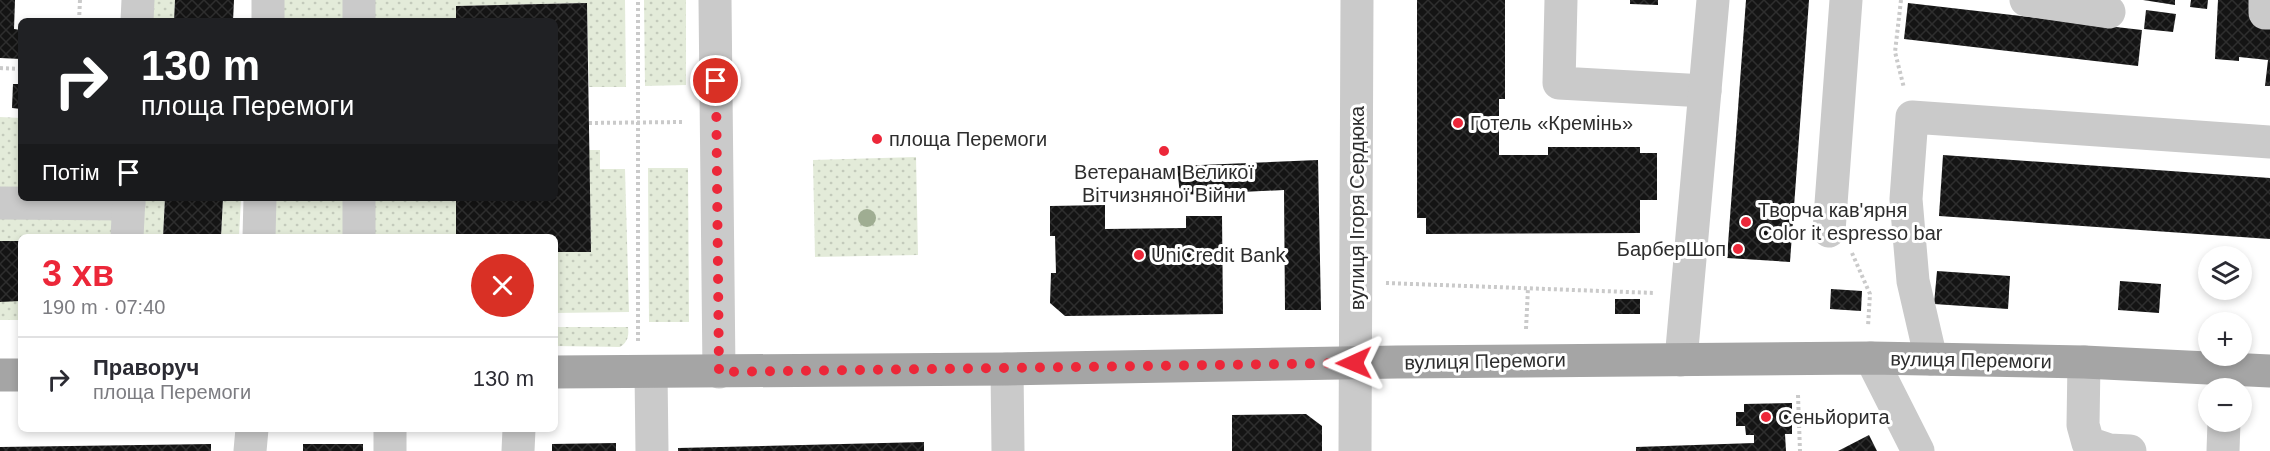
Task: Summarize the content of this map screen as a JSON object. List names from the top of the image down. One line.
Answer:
{"streets":{"main road":["вулиця Перемоги"],"street":["вулиця Ігоря Сердюка"]},"crossings":[["вулиця Ігоря Сердюка","вулиця Перемоги"]],"places":["Готель «Кремінь»","площа Перемоги","Ветеранам Великої Вітчизняної Війни","Творча кав'ярня Color it espresso bar","БарберШоп","UniCredit Bank","Сеньйорита"],"page":{"turn":["130 m","площа Перемоги"],"then":"Потім","heading":["3 хв","190 m · 07:40"],"map_buttons":["+","−"],"list":[{"name":"Праворуч","note":"площа Перемоги","value":"130 m"}]}}
